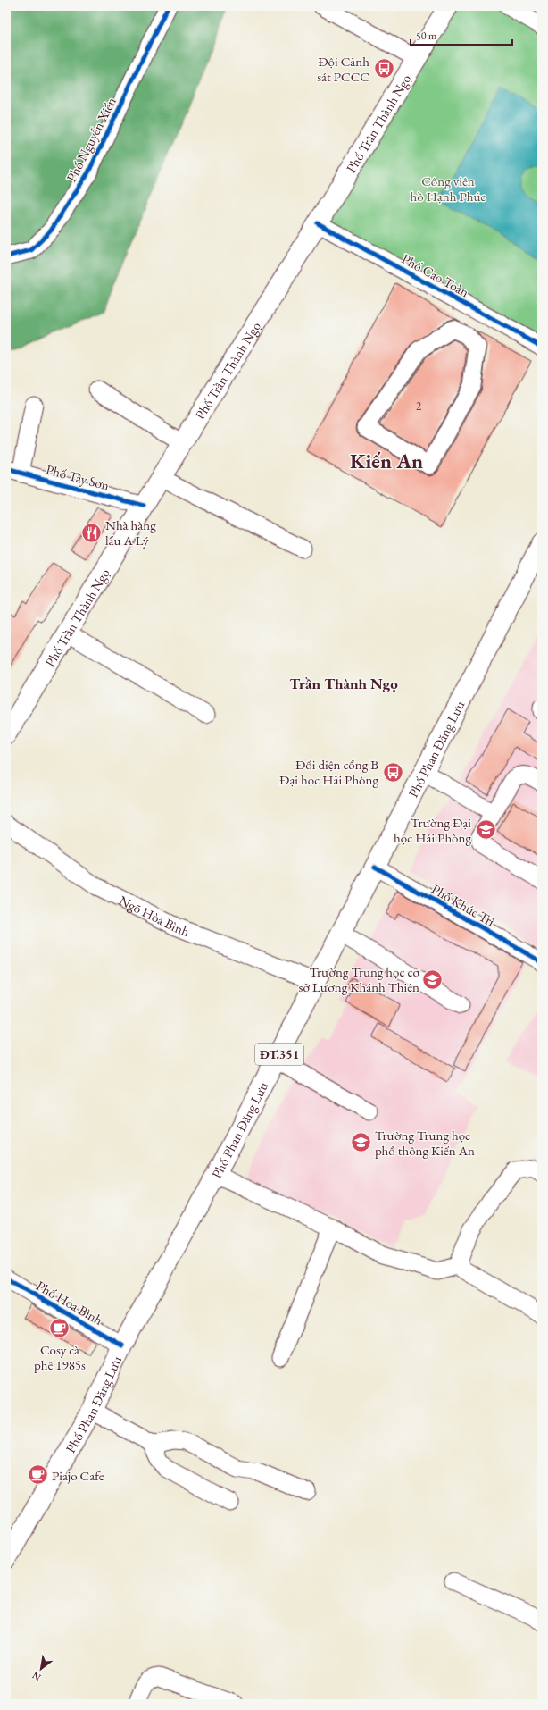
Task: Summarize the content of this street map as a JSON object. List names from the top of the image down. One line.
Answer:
{"streets":{"main road":["Phố Trần Thành Ngọ","Phố Phan Đăng Lưu","ĐT.351"],"street":["Phố Nguyễn Xiển","Phố Cao Toàn","Phố Tây Sơn","Phố Khúc Trì","Ngõ Hòa Bình","Phố Hòa Bình"]},"crossings":[["Phố Trần Thành Ngọ","Phố Cao Toàn"],["Phố Trần Thành Ngọ","Phố Tây Sơn"],["Phố Phan Đăng Lưu","Phố Khúc Trì"],["Phố Phan Đăng Lưu","Ngõ Hòa Bình"],["Phố Phan Đăng Lưu","Phố Hòa Bình"]],"districts":["Kiến An","Trần Thành Ngọ"],"parks":["Công viên hồ Hạnh Phúc"],"places":{"bus stop":["Đội Cảnh sát PCCC","Đối diện cổng B Đại học Hải Phòng"],"restaurant":["Nhà hàng lẩu A Lý"],"school or university":["Trường Đại học Hải Phòng","Trường Trung học cơ sở Lương Khánh Thiện","Trường Trung học phổ thông Kiến An"],"cafe":["Cosy cà phê 1985s","Piajo Cafe"]},"house_numbers":["2"],"scale_bar":"50 m","north":"bottom left"}
